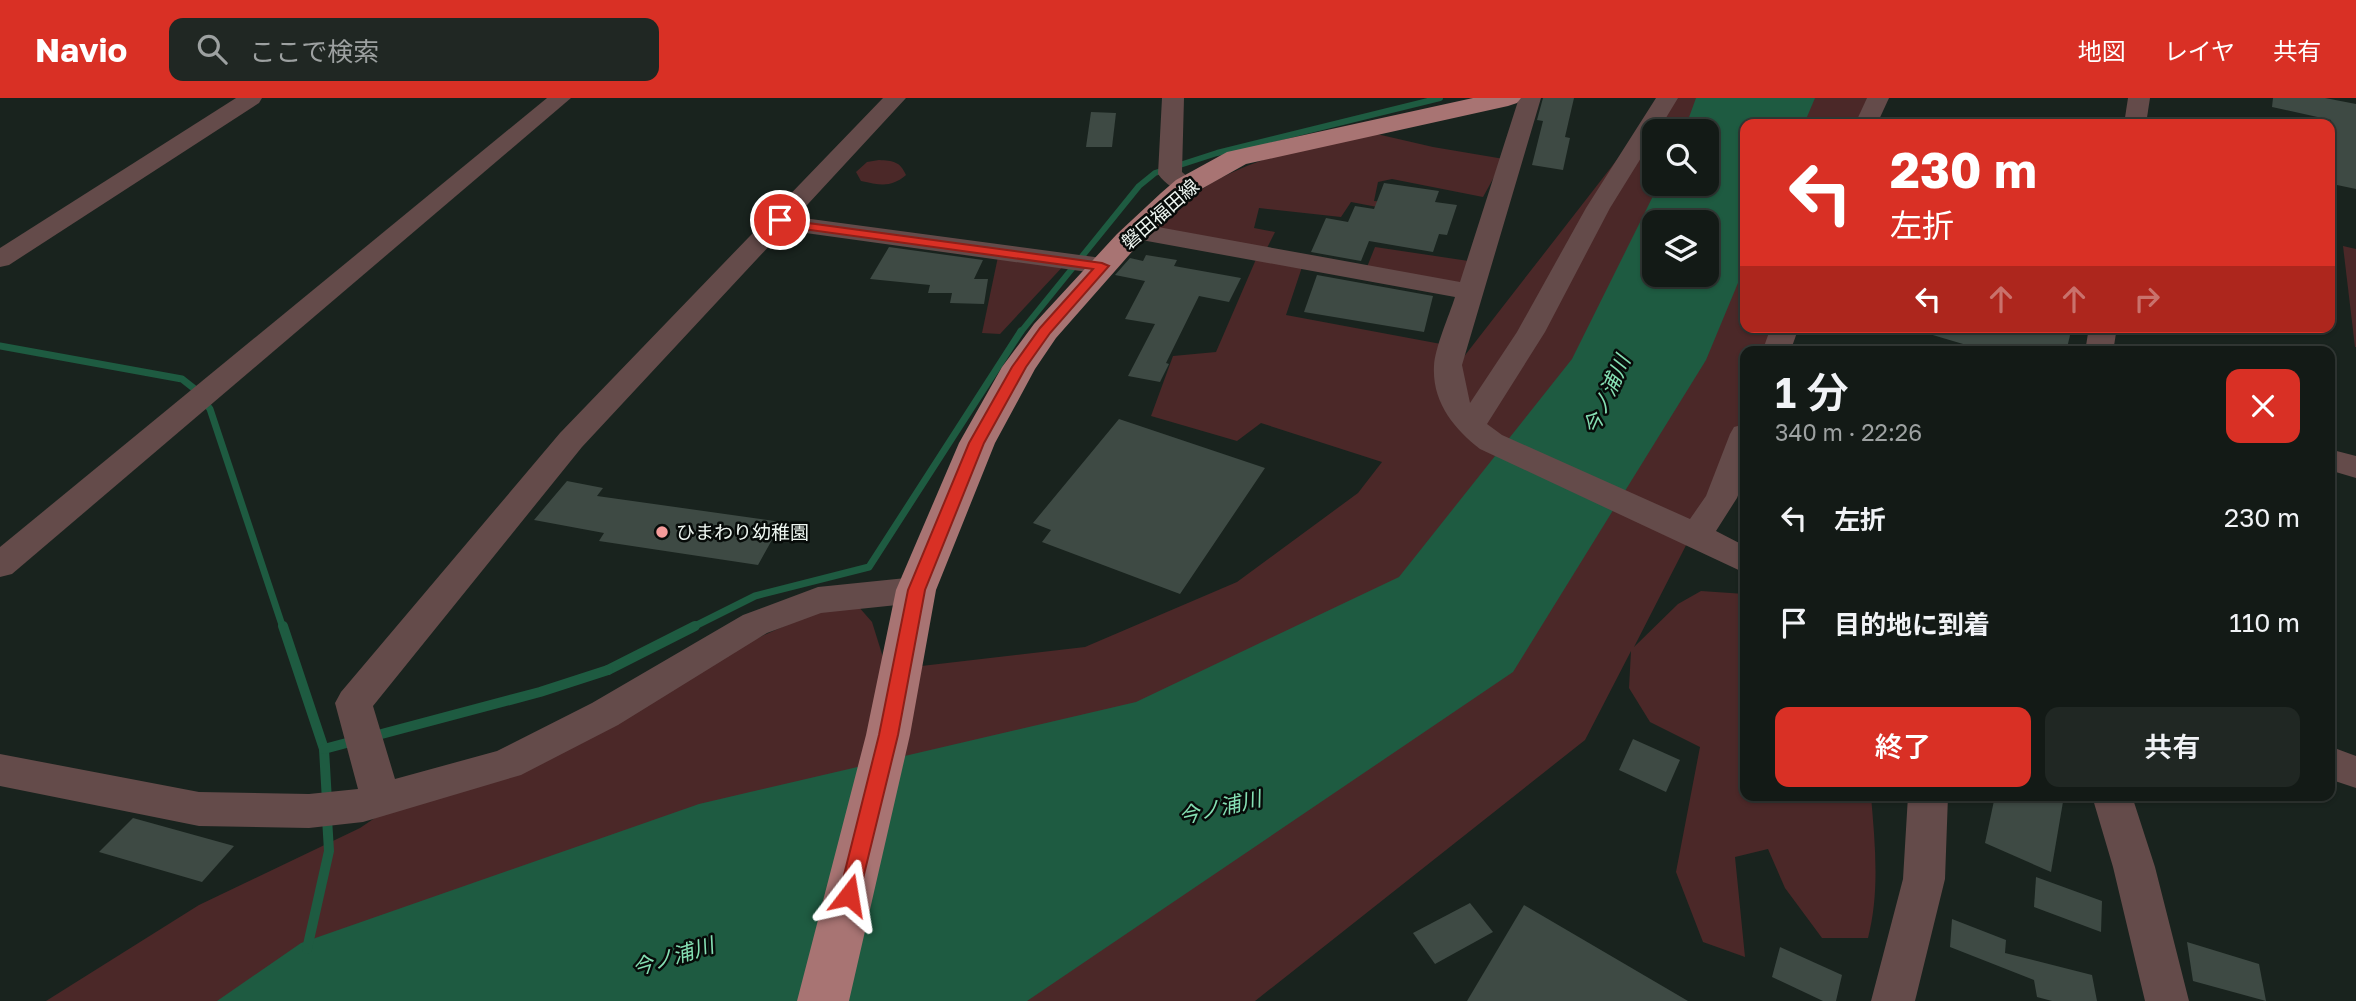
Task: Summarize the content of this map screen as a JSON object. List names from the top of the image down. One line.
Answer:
{"streets":{"main road":["磐田福田線"]},"water":["今ノ浦川"],"places":["ひまわり幼稚園"],"page":{"header":"Navio","search":"ここで検索","nav":["地図","レイヤ","共有"],"turn":["230 m","左折"],"heading":["1 分","340 m · 22:26"],"list":[{"name":"左折","value":"230 m"},{"name":"目的地に到着","value":"110 m"}],"buttons":["終了","共有"]}}
